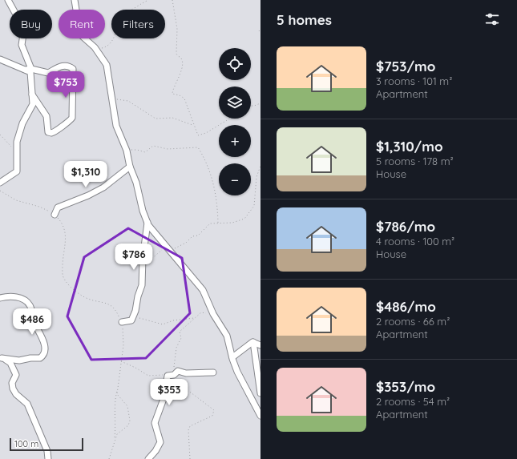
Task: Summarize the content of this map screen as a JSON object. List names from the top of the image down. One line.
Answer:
{"scale_bar":"100 m","page":{"heading":"5 homes","chip":["Buy","Rent","Filters"],"list":[{"name":"$753/mo","note":"3 rooms · 101 m² · Apartment"},{"name":"$1,310/mo","note":"5 rooms · 178 m² · House"},{"name":"$786/mo","note":"4 rooms · 100 m² · House"},{"name":"$486/mo","note":"2 rooms · 66 m² · Apartment"},{"name":"$353/mo","note":"2 rooms · 54 m² · Apartment"}],"map_buttons":["+","−"],"price":["$753","$1,310","$786","$486","$353"],"scale":"100 m"}}
